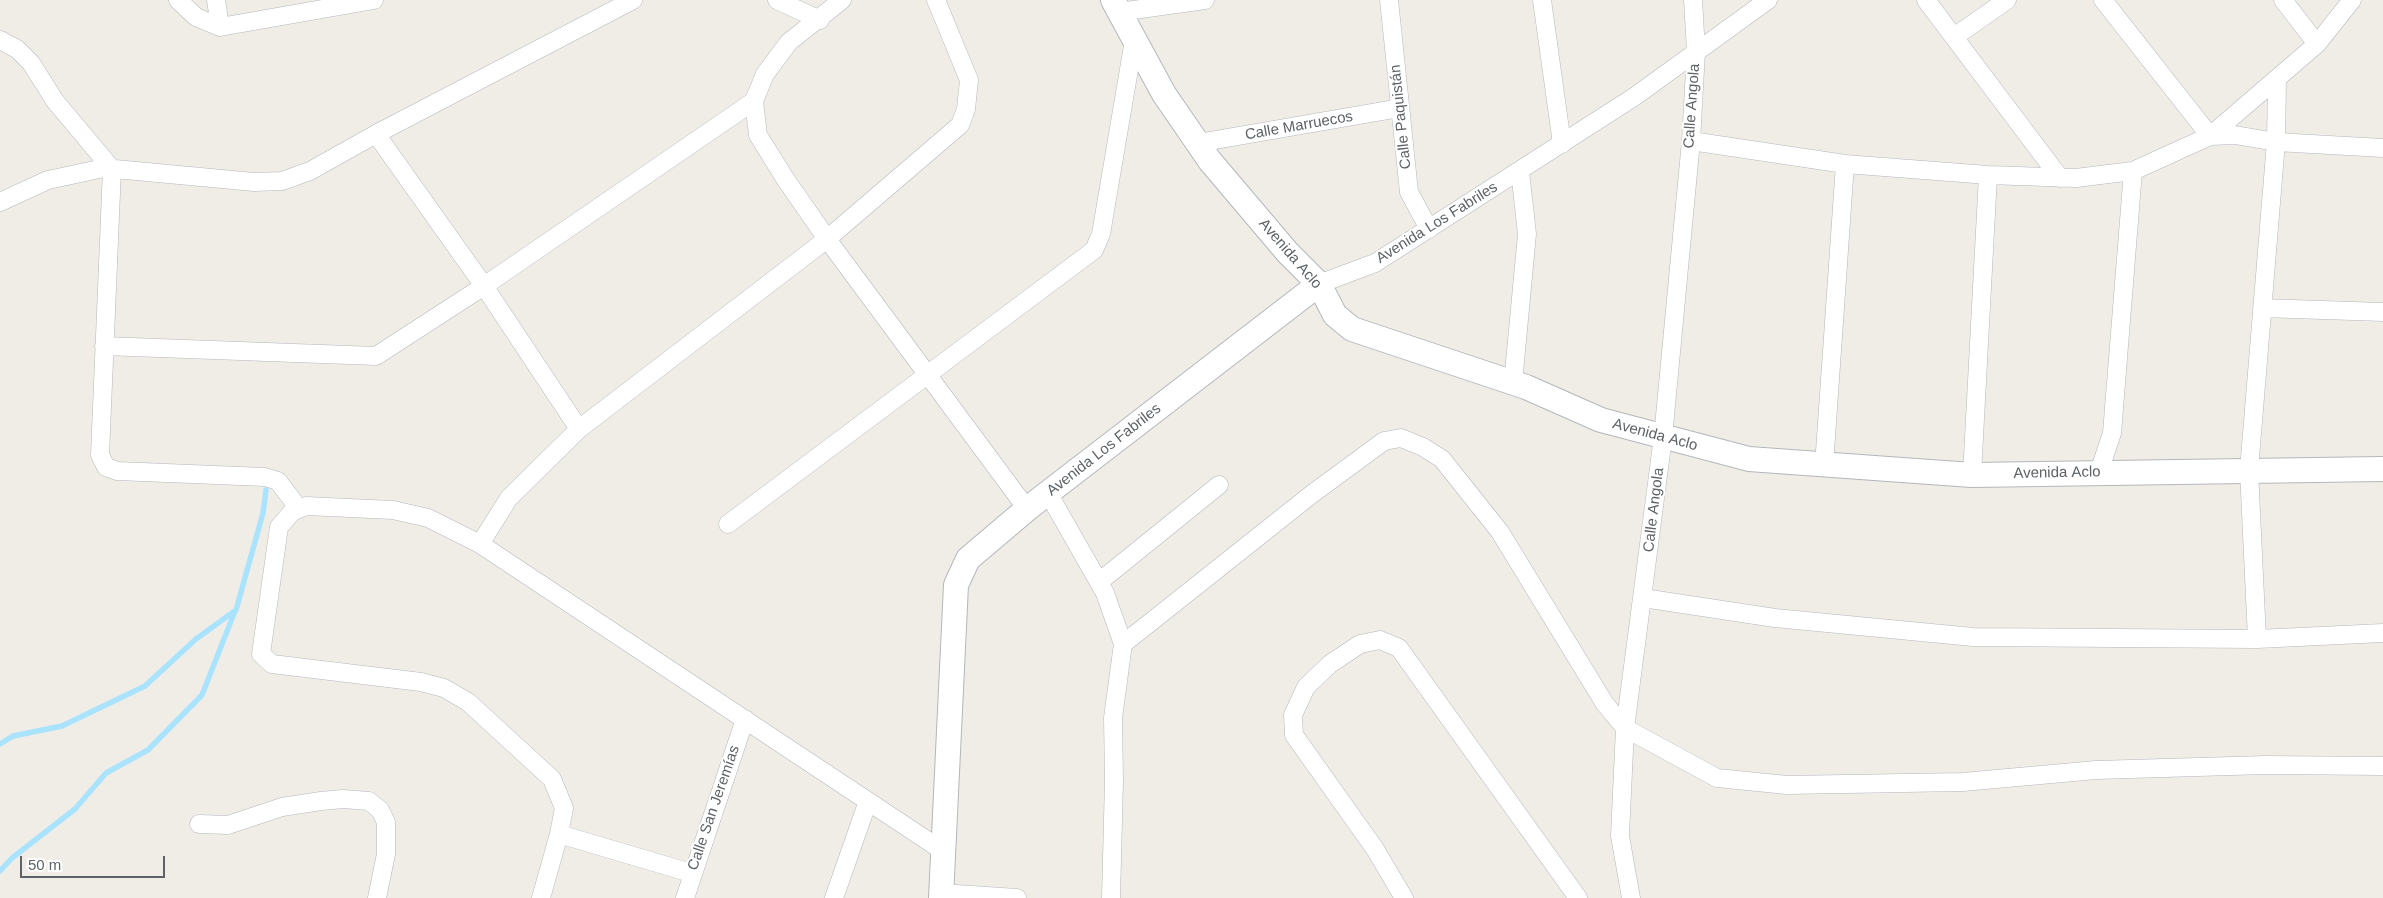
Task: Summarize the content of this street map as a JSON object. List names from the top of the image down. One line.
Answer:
{"streets":{"street":["Calle Angola","Calle Paquistán","Calle Marruecos","Avenida Los Fabriles","Avenida Aclo","Calle San Jeremías"]},"crossings":[["Calle Angola","Avenida Los Fabriles"],["Calle Angola","Avenida Aclo"],["Calle Paquistán","Calle Marruecos"],["Calle Paquistán","Avenida Los Fabriles"],["Calle Marruecos","Avenida Aclo"],["Avenida Los Fabriles","Avenida Aclo"]],"scale_bar":"50 m"}
